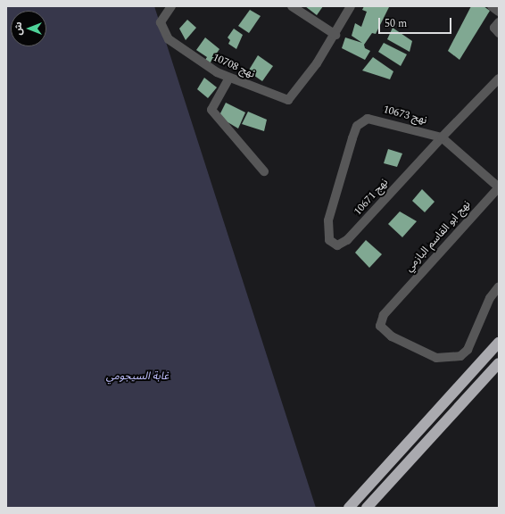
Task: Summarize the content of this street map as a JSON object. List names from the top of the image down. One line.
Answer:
{"streets":{"street":["نهج 10708","نهج 10673","نهج 10671","نهج ابو القاسم البازمي"]},"crossings":[["نهج 10673","نهج 10671"]],"parks":["غابة السيجومي"],"scale_bar":"50 m","north":"left"}
